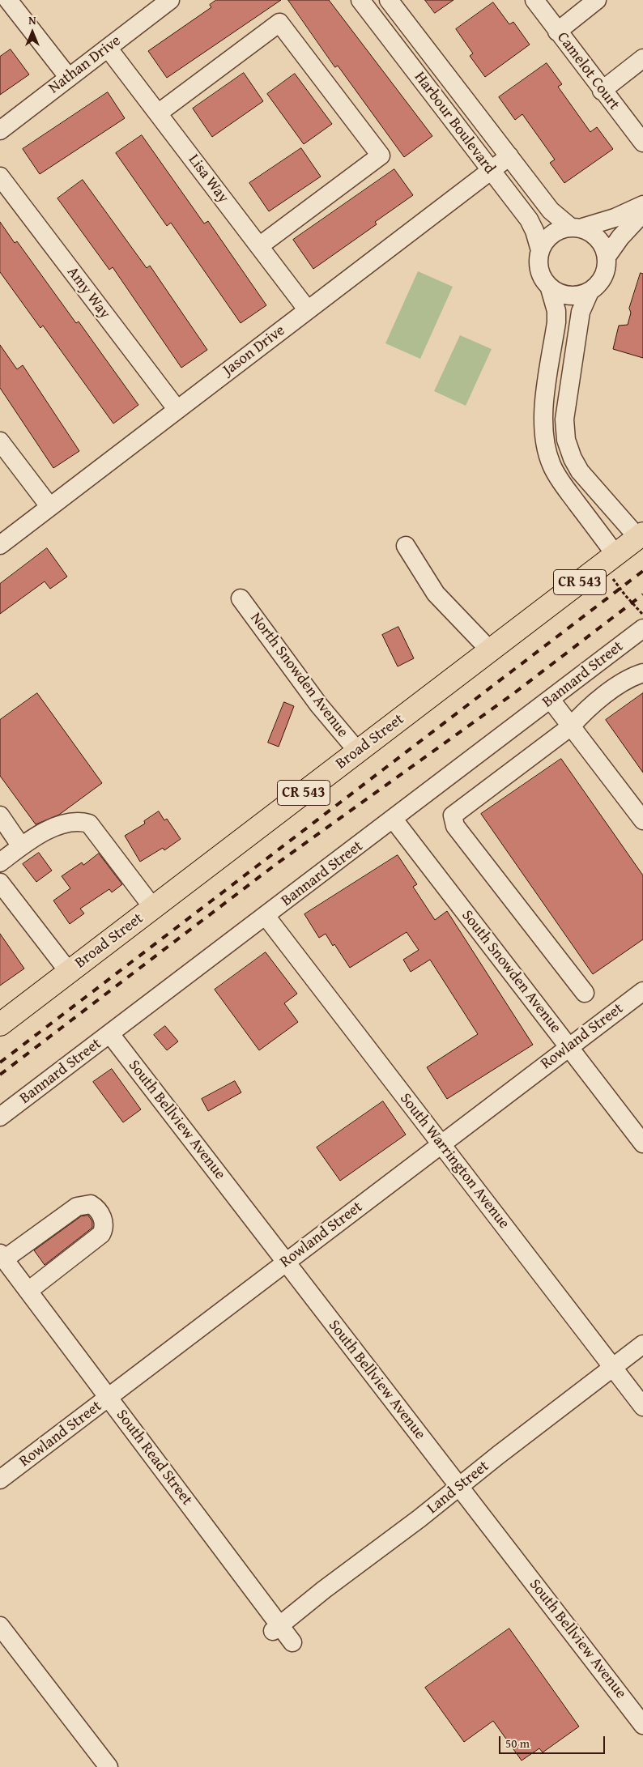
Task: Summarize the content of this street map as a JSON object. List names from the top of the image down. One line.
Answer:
{"streets":{"main road":["CR 543","Broad Street"],"street":["Nathan Drive","Camelot Court","Harbour Boulevard","Lisa Way","Amy Way","Jason Drive","Bannard Street","North Snowden Avenue","South Snowden Avenue","Rowland Street","South Bellview Avenue","South Warrington Avenue","South Read Street","Land Street"]},"crossings":[["Nathan Drive","Lisa Way"],["Harbour Boulevard","Jason Drive"],["Harbour Boulevard","Broad Street"],["Lisa Way","Jason Drive"],["Amy Way","Jason Drive"],["Bannard Street","South Snowden Avenue"],["Bannard Street","South Bellview Avenue"],["Bannard Street","South Warrington Avenue"],["North Snowden Avenue","Broad Street"],["South Snowden Avenue","Rowland Street"],["Rowland Street","South Bellview Avenue"],["Rowland Street","South Warrington Avenue"],["Rowland Street","South Read Street"],["South Bellview Avenue","Land Street"],["South Warrington Avenue","Land Street"],["South Read Street","Land Street"]],"scale_bar":"50 m","north":"top"}
